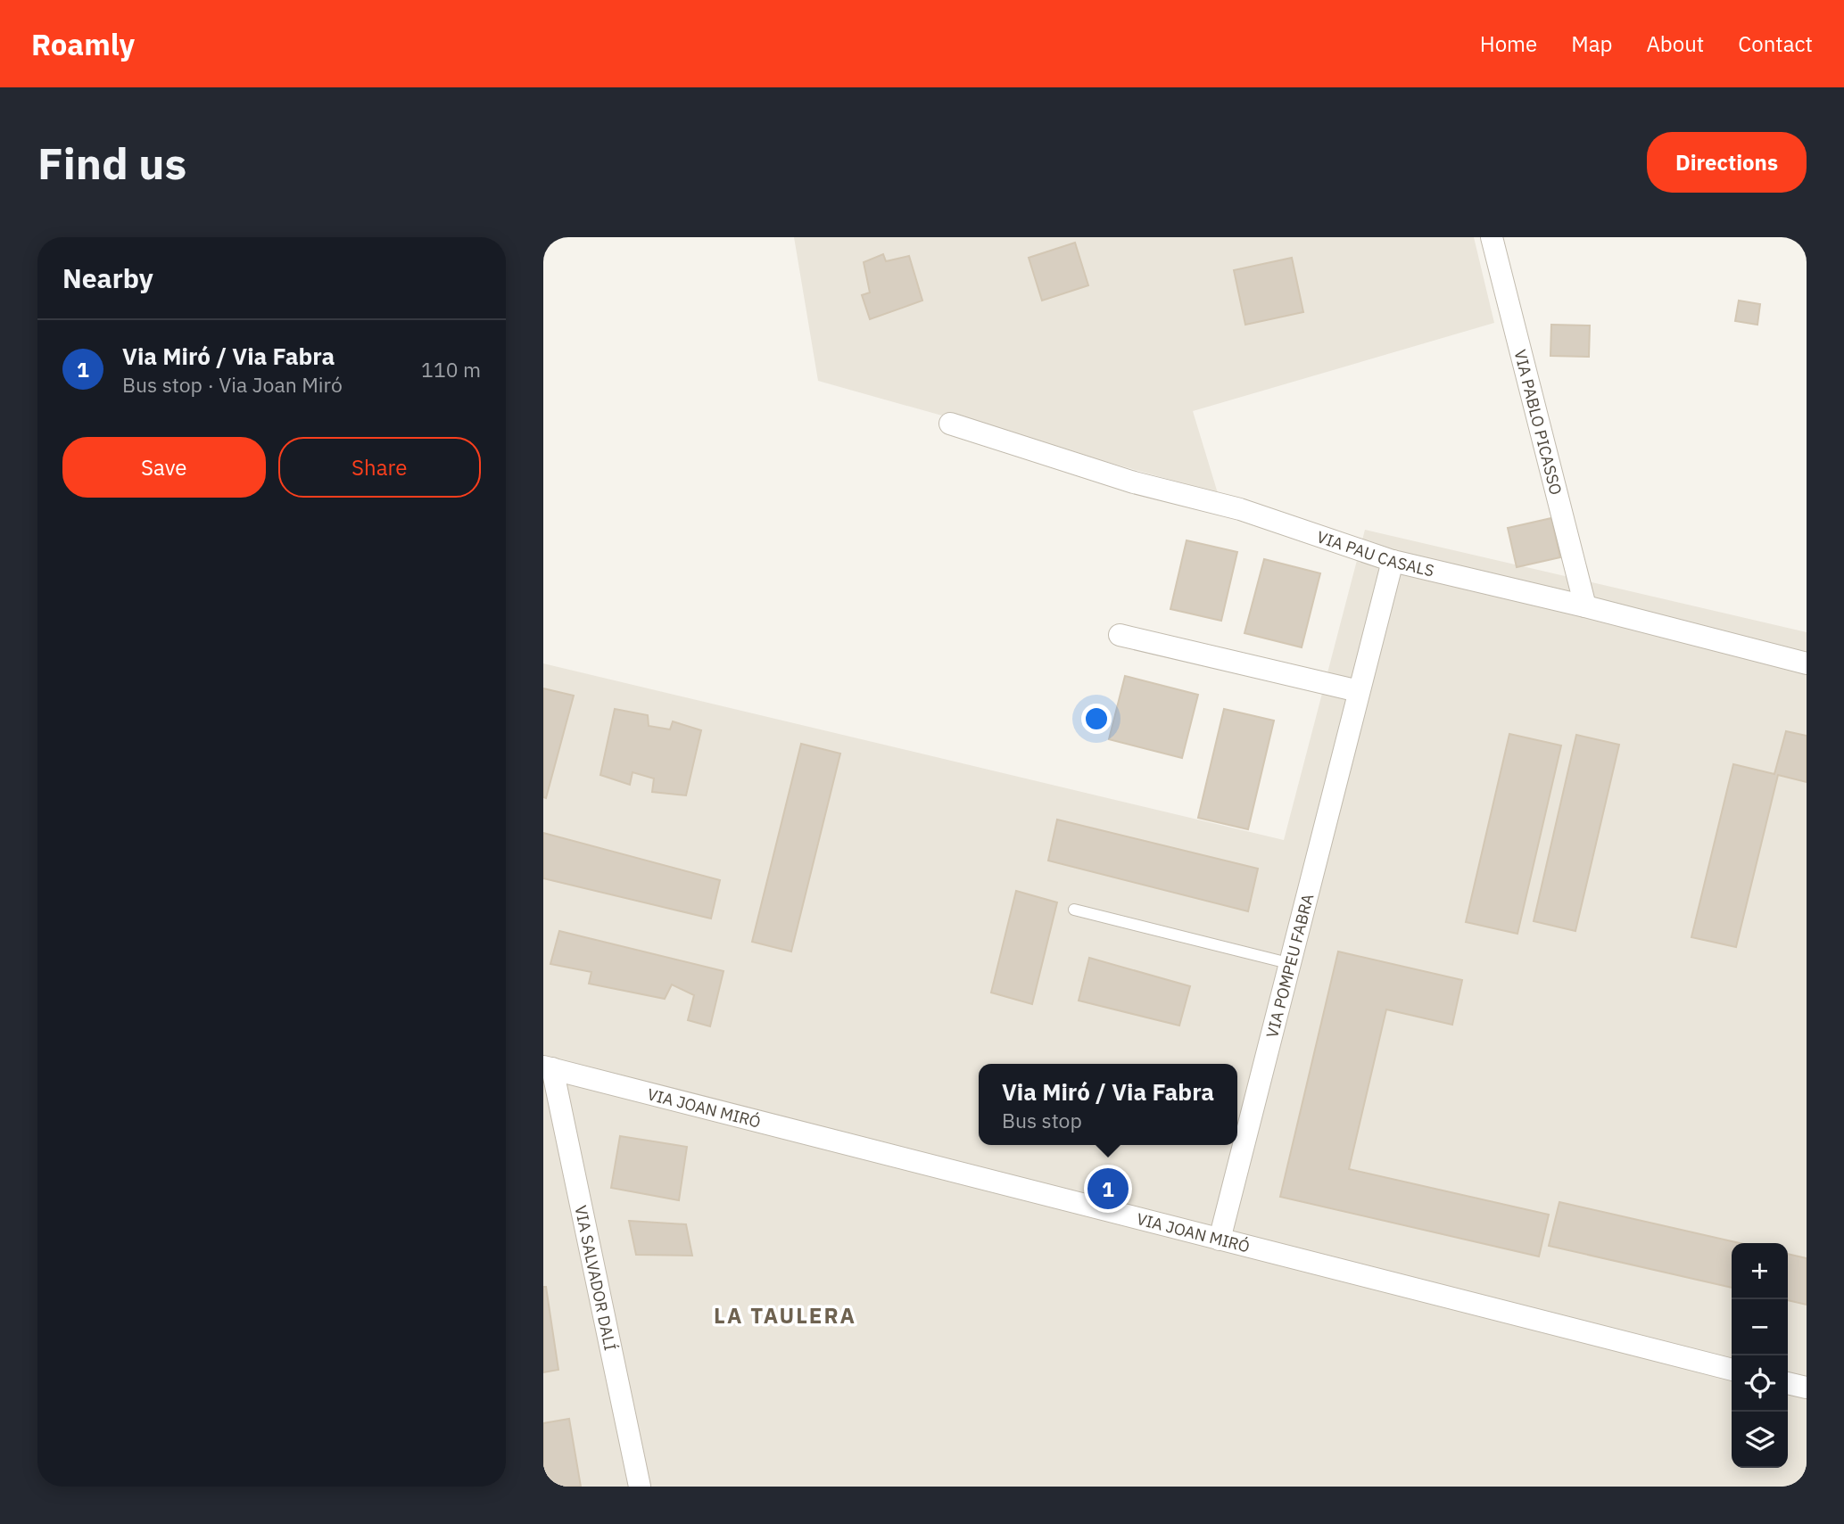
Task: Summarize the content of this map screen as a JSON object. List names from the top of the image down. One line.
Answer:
{"streets":{"street":["VIA PABLO PICASSO","VIA PAU CASALS","VIA POMPEU FABRA","VIA JOAN MIRÓ","VIA SALVADOR DALÍ"]},"crossings":[["VIA PABLO PICASSO","VIA PAU CASALS"],["VIA PAU CASALS","VIA POMPEU FABRA"],["VIA POMPEU FABRA","VIA JOAN MIRÓ"],["VIA JOAN MIRÓ","VIA SALVADOR DALÍ"]],"districts":["LA TAULERA"],"page":{"header":"Roamly","nav":["Home","Map","About","Contact"],"buttons":["Directions",["Save","Share"]],"title":"Find us","heading":"Nearby","list":[{"mark":"1","name":"Via Miró / Via Fabra","note":"Bus stop · Via Joan Miró","value":"110 m"}],"popup":["Via Miró / Via Fabra","Bus stop"],"pins":"1","map_buttons":["+","−"]}}
